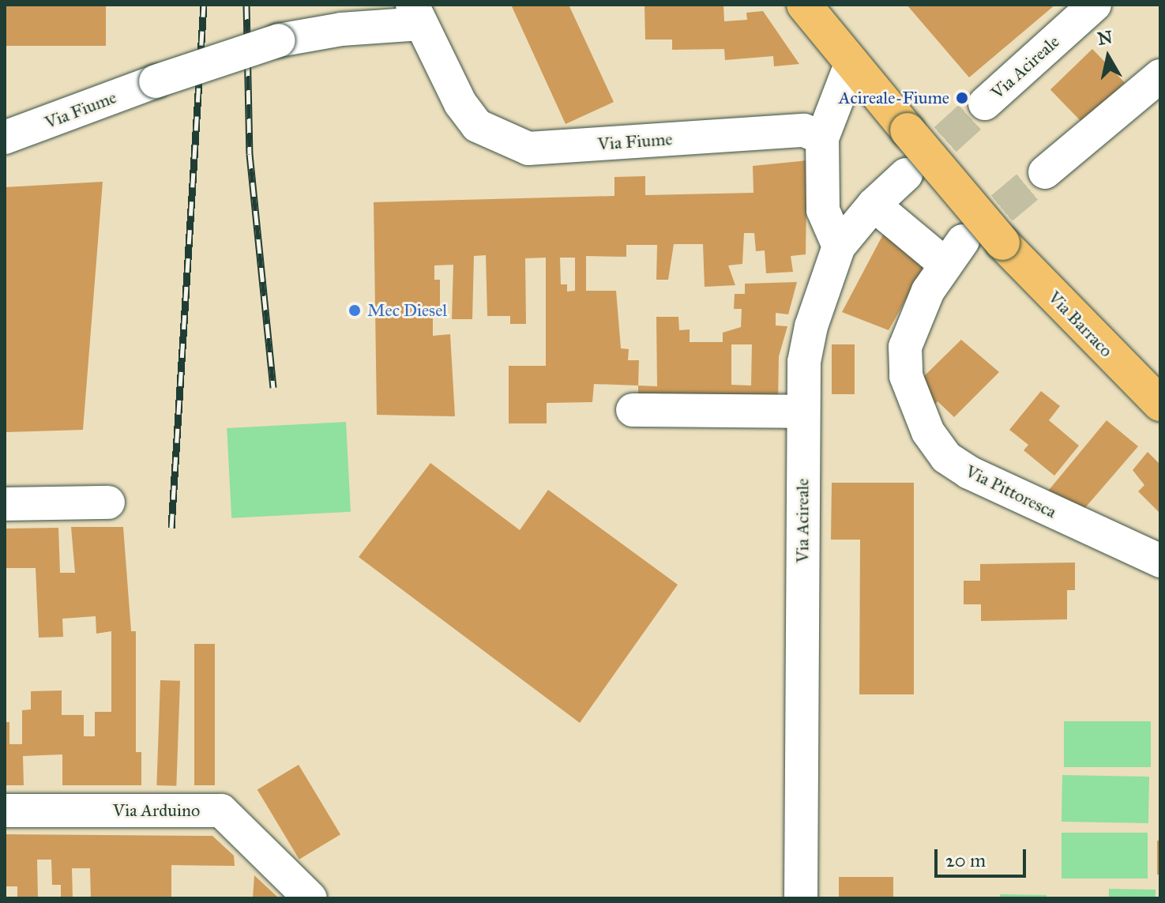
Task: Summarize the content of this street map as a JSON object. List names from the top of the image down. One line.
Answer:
{"streets":{"main road":["Via Barraco"],"street":["Via Acireale","Via Fiume","Via Pittoresca","Via Arduino"]},"crossings":[["Via Acireale","Via Pittoresca"]],"places":["Acireale-Fiume","Mec Diesel"],"scale_bar":"20 m","north":"top"}
